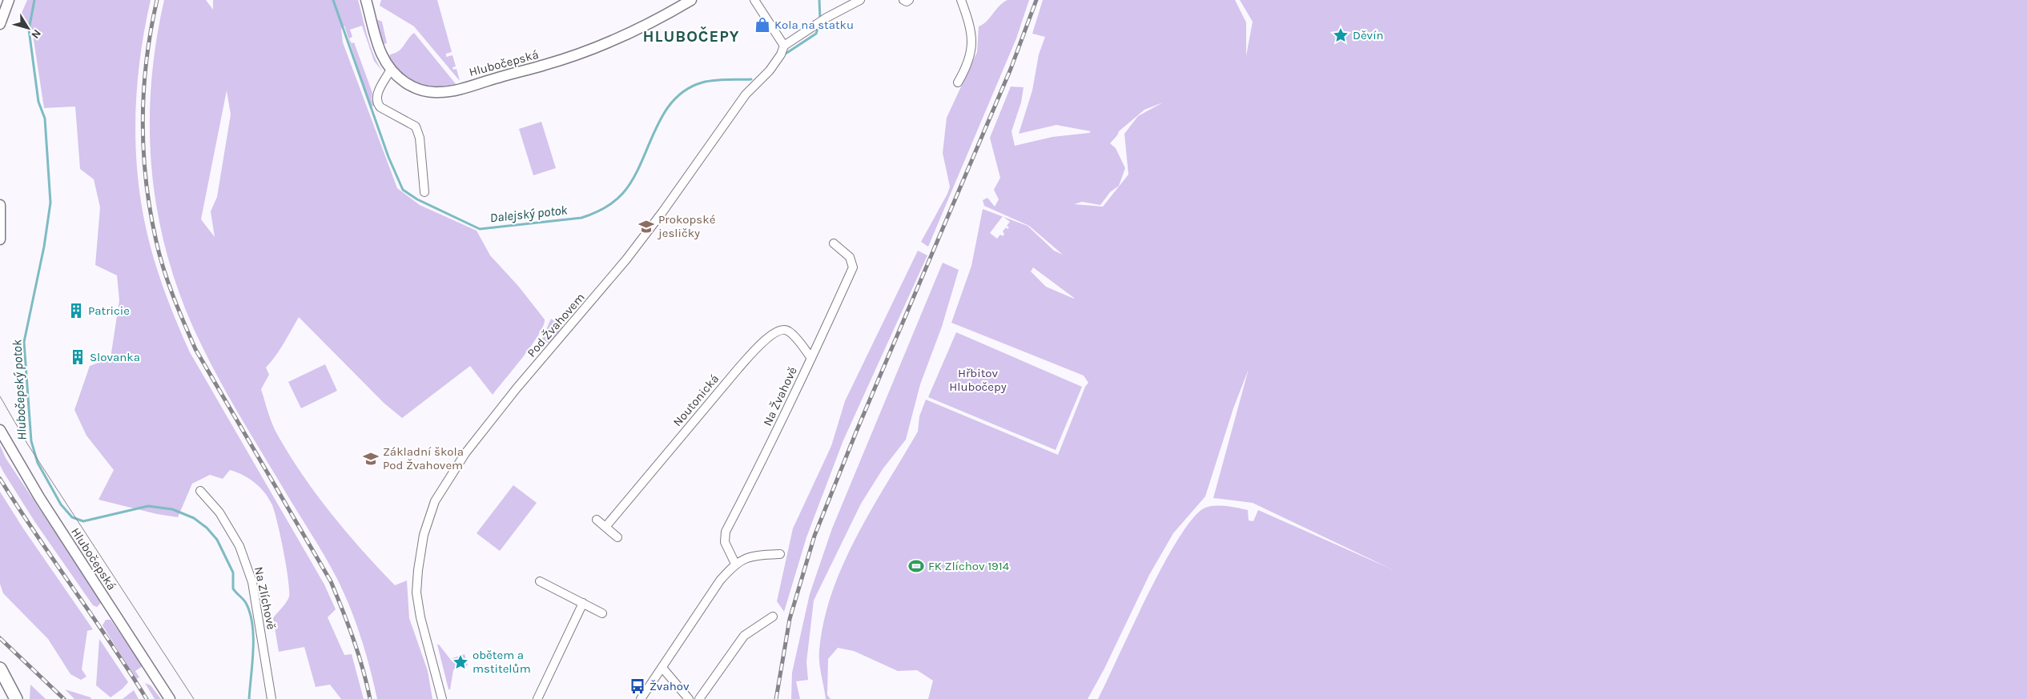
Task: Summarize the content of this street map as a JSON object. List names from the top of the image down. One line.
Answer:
{"streets":{"street":["Hlubočepská","Pod Žvahovem","Na Žvahově","Noutonická","Na Zlíchově"]},"crossings":[["Na Žvahově","Noutonická"]],"districts":["HLUBOČEPY"],"water":["Dalejský potok","Hlubočepský potok"],"parks":["Hřbitov Hlubočepy"],"places":{"shop":["Kola na statku"],"place":["Děvín","obětem a mstitelům"],"school or university":["Prokopské jesličky","Základní škola Pod Žvahovem"],"building":["Patricie","Slovanka"],"sports":["FK Zlíchov 1914"],"bus stop":["Žvahov"]},"north":"bottom right"}
